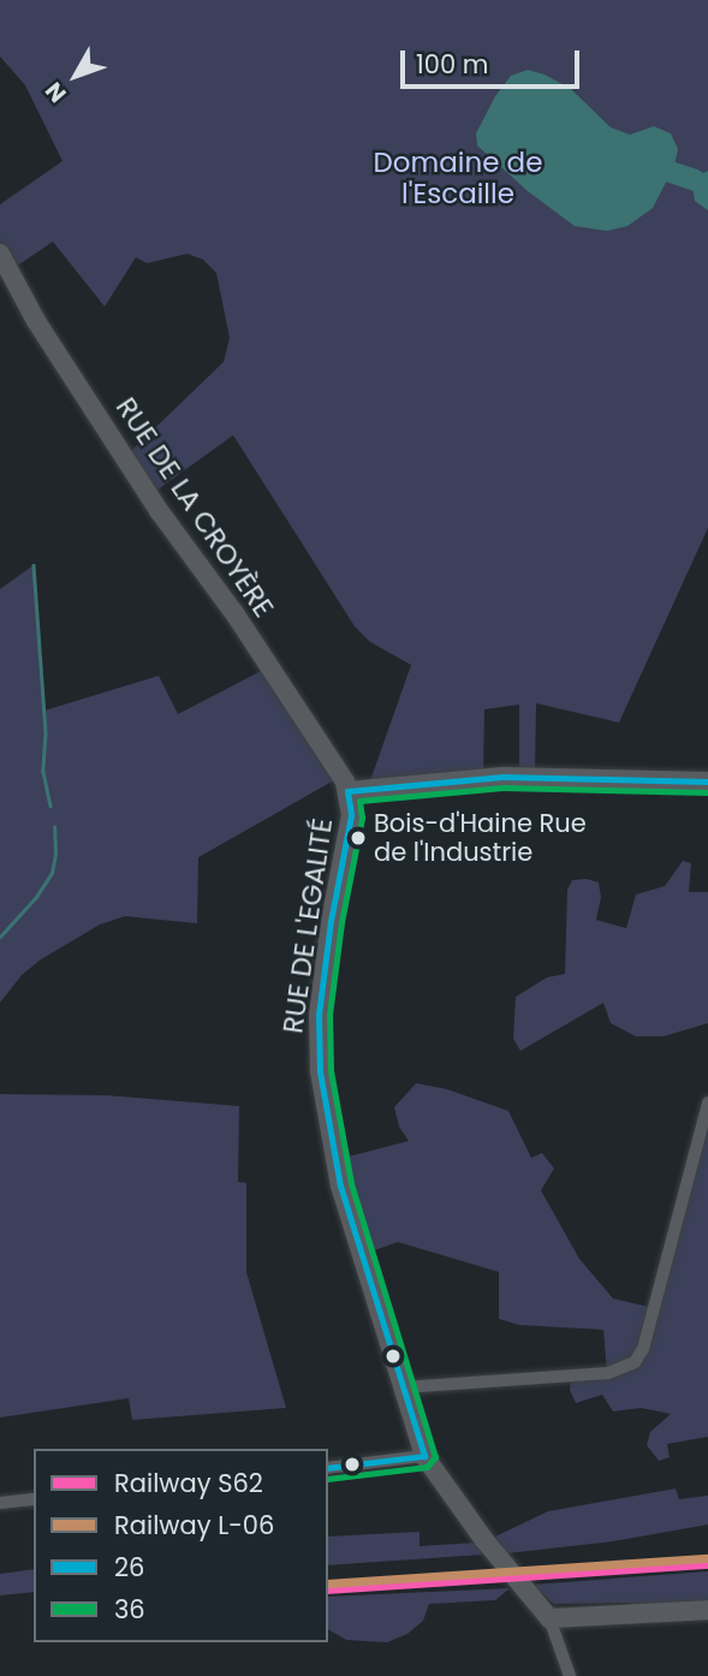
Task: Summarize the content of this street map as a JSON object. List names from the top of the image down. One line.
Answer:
{"streets":{"street":["RUE DE LA CROYÈRE","RUE DE L'EGALITÉ"]},"crossings":[["RUE DE LA CROYÈRE","RUE DE L'EGALITÉ"]],"parks":["Domaine de l'Escaille"],"places":["Bois-d'Haine Rue de l'Industrie"],"lines":["transit line 26","transit line 36","rail line L-06","rail line S62"],"legend":["Railway S62","Railway L-06","26","36"],"scale_bar":"100 m","north":"bottom left"}
